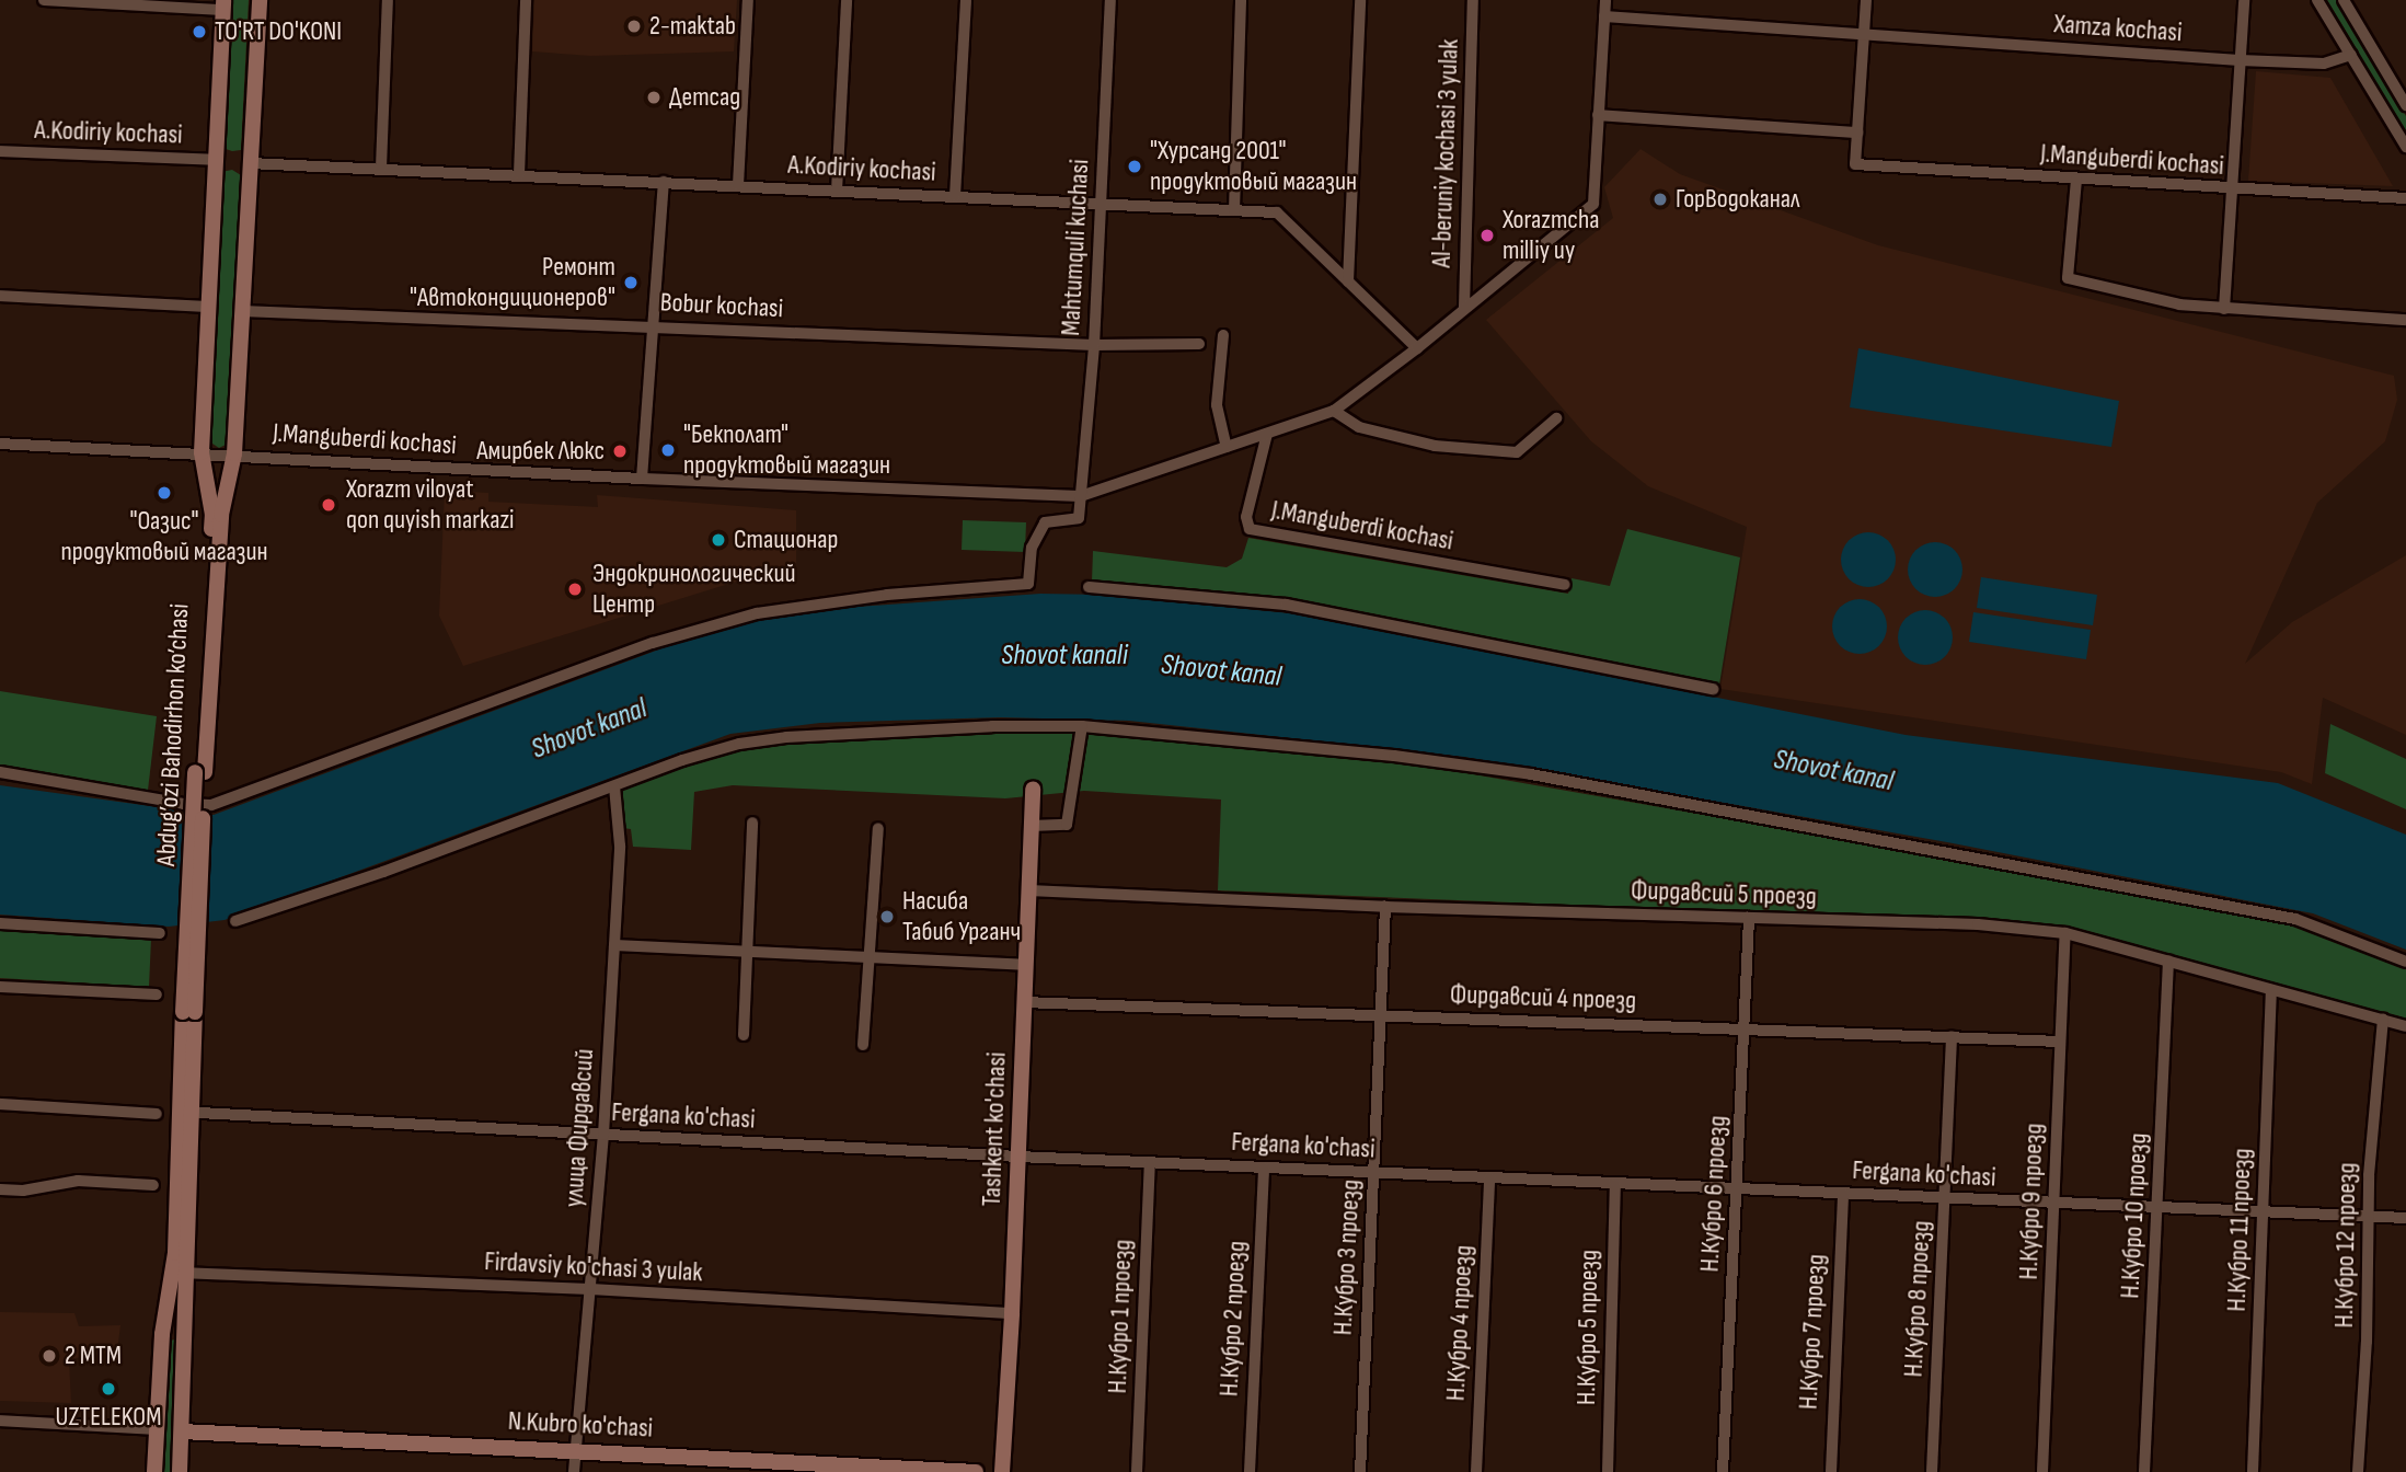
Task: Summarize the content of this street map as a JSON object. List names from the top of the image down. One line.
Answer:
{"streets":{"main road":["Abdug’ozi Bahodirhon ko’chasi","Tashkent ko'chasi","N.Kubro ko'chasi"],"street":["Xamza kochasi","A.Kodiriy kochasi","Al-beruniy kochasi 3 yulak","J.Manguberdi kochasi","Mahtumquli kuchasi","Bobur kochasi","Фирдавсий 5 проезд","Фирдавсий 4 проезд","Fergana ko'chasi","улица Фирдавсий","Н.Кубро 6 проезд","Н.Кубро 9 проезд","Н.Кубро 10 проезд","Н.Кубро 11 проезд","Н.Кубро 12 проезд","Н.Кубро 3 проезд","Firdavsiy ko'chasi 3 yulak","Н.Кубро 8 проезд","Н.Кубро 1 проезд","Н.Кубро 2 проезд","Н.Кубро 4 проезд","Н.Кубро 5 проезд","Н.Кубро 7 проезд"]},"crossings":[["A.Kodiriy kochasi","J.Manguberdi kochasi"],["A.Kodiriy kochasi","Mahtumquli kuchasi"],["A.Kodiriy kochasi","Abdug’ozi Bahodirhon ko’chasi"],["Al-beruniy kochasi 3 yulak","J.Manguberdi kochasi"],["J.Manguberdi kochasi","Mahtumquli kuchasi"],["J.Manguberdi kochasi","Abdug’ozi Bahodirhon ko’chasi"],["Mahtumquli kuchasi","Bobur kochasi"],["Bobur kochasi","Abdug’ozi Bahodirhon ko’chasi"],["Abdug’ozi Bahodirhon ko’chasi","Firdavsiy ko'chasi 3 yulak"],["Abdug’ozi Bahodirhon ko’chasi","N.Kubro ko'chasi"],["Фирдавсий 5 проезд","Tashkent ko'chasi"],["Фирдавсий 5 проезд","Н.Кубро 6 проезд"],["Фирдавсий 5 проезд","Н.Кубро 9 проезд"],["Фирдавсий 5 проезд","Н.Кубро 10 проезд"],["Фирдавсий 5 проезд","Н.Кубро 11 проезд"],["Фирдавсий 5 проезд","Н.Кубро 12 проезд"],["Фирдавсий 5 проезд","Н.Кубро 3 проезд"],["Фирдавсий 4 проезд","Tashkent ko'chasi"],["Фирдавсий 4 проезд","Н.Кубро 6 проезд"],["Фирдавсий 4 проезд","Н.Кубро 9 проезд"],["Фирдавсий 4 проезд","Н.Кубро 3 проезд"],["Фирдавсий 4 проезд","Н.Кубро 8 проезд"],["Fergana ko'chasi","улица Фирдавсий"],["Fergana ko'chasi","Tashkent ko'chasi"],["Fergana ko'chasi","Н.Кубро 6 проезд"],["Fergana ko'chasi","Н.Кубро 9 проезд"],["Fergana ko'chasi","Н.Кубро 10 проезд"],["Fergana ko'chasi","Н.Кубро 11 проезд"],["Fergana ko'chasi","Н.Кубро 12 проезд"],["Fergana ko'chasi","Н.Кубро 3 проезд"],["Fergana ko'chasi","Н.Кубро 8 проезд"],["Fergana ko'chasi","Н.Кубро 1 проезд"],["Fergana ko'chasi","Н.Кубро 2 проезд"],["Fergana ko'chasi","Н.Кубро 4 проезд"],["Fergana ko'chasi","Н.Кубро 5 проезд"],["Fergana ko'chasi","Н.Кубро 7 проезд"],["улица Фирдавсий","Firdavsiy ko'chasi 3 yulak"],["улица Фирдавсий","N.Kubro ko'chasi"],["Tashkent ko'chasi","Firdavsiy ko'chasi 3 yulak"]],"water":["Shovot kanali","Shovot kanal"],"places":["2-maktab","TO'RT DO'KONI","Детсад","\"Хурсанд 2001\" продуктовый магазин","ГорВодоканал","Xorazmcha milliy uy","Ремонт \"Автокондиционеров\"","\"Бекполат\" продуктовый магазин","Амирбек Люкс","\"Оазис\" продуктовый магазин","Xorazm viloyat qon quyish markazi","Стационар","Эндокринологический Центр","Насиба Табиб Урганч","2 MTM","UZTELEKOM"]}
